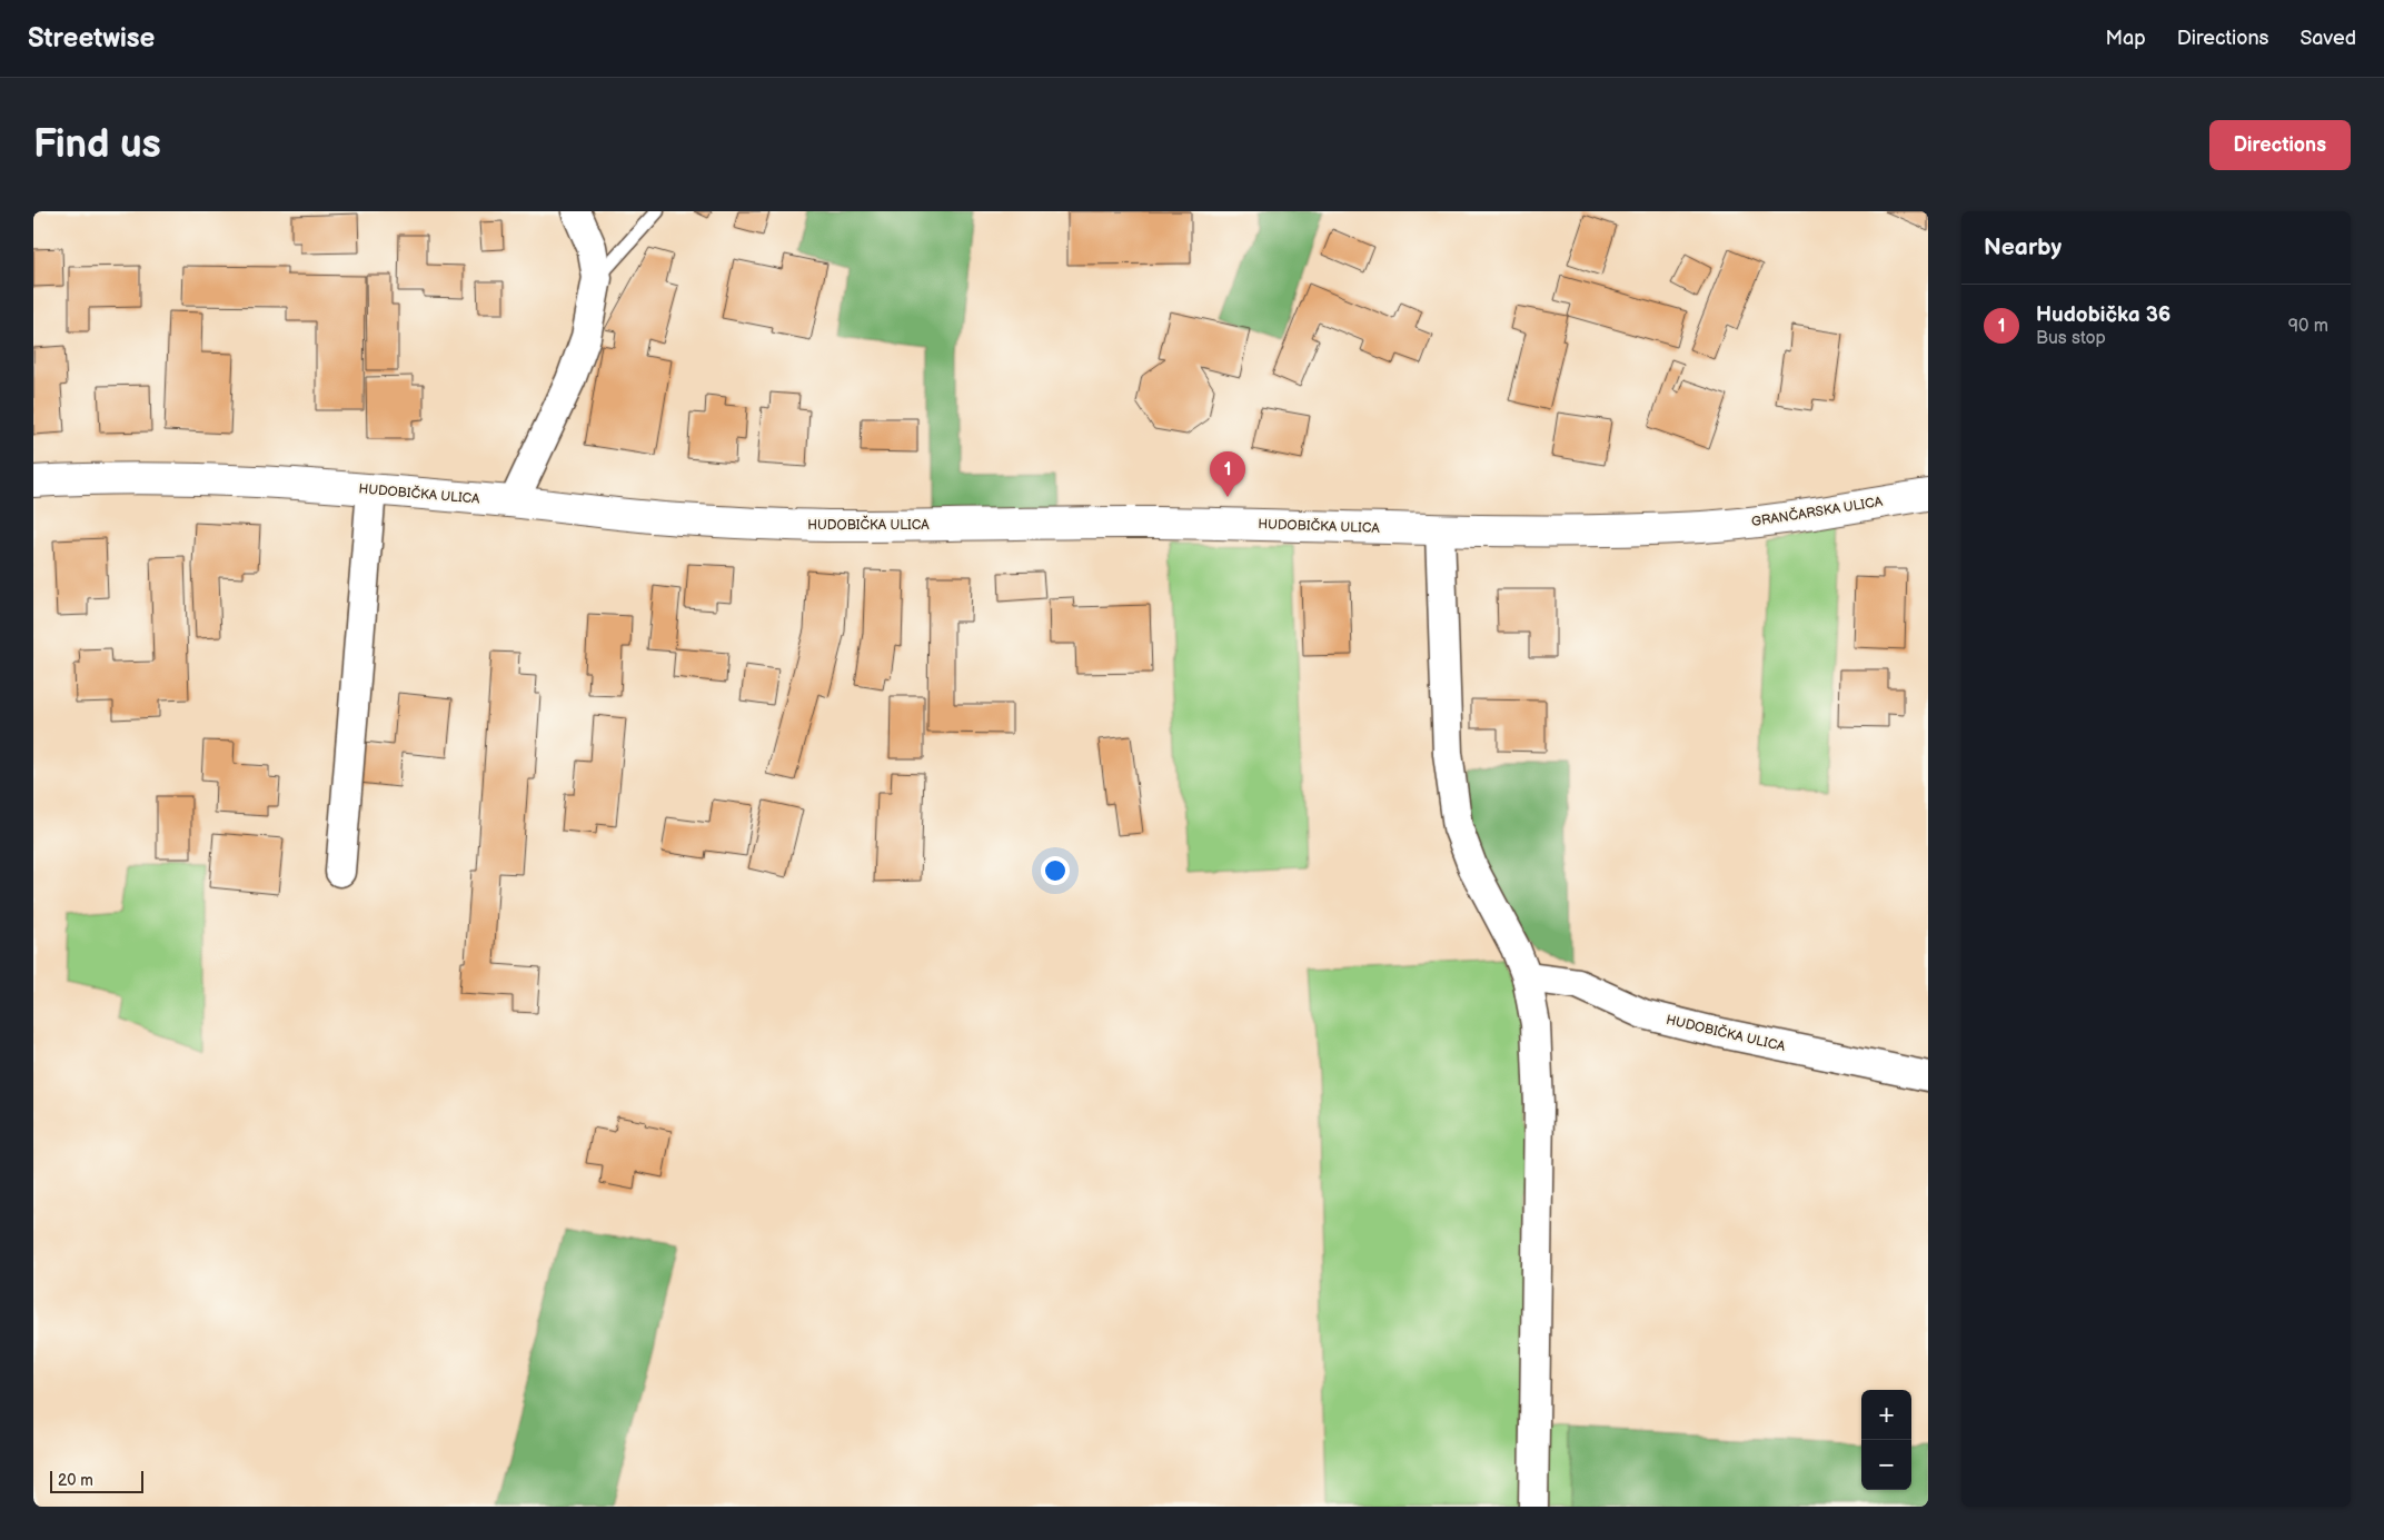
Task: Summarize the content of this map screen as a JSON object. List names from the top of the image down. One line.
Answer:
{"streets":{"main road":["HUDOBIČKA ULICA","GRANČARSKA ULICA"]},"crossings":[["HUDOBIČKA ULICA","GRANČARSKA ULICA"]],"scale_bar":"20 m","page":{"header":"Streetwise","nav":["Map","Directions","Saved"],"buttons":"Directions","title":"Find us","heading":"Nearby","list":[{"mark":"1","name":"Hudobička 36","note":"Bus stop","value":"90 m"}],"pins":"1","map_buttons":["+","−"],"scale":"20 m"}}
